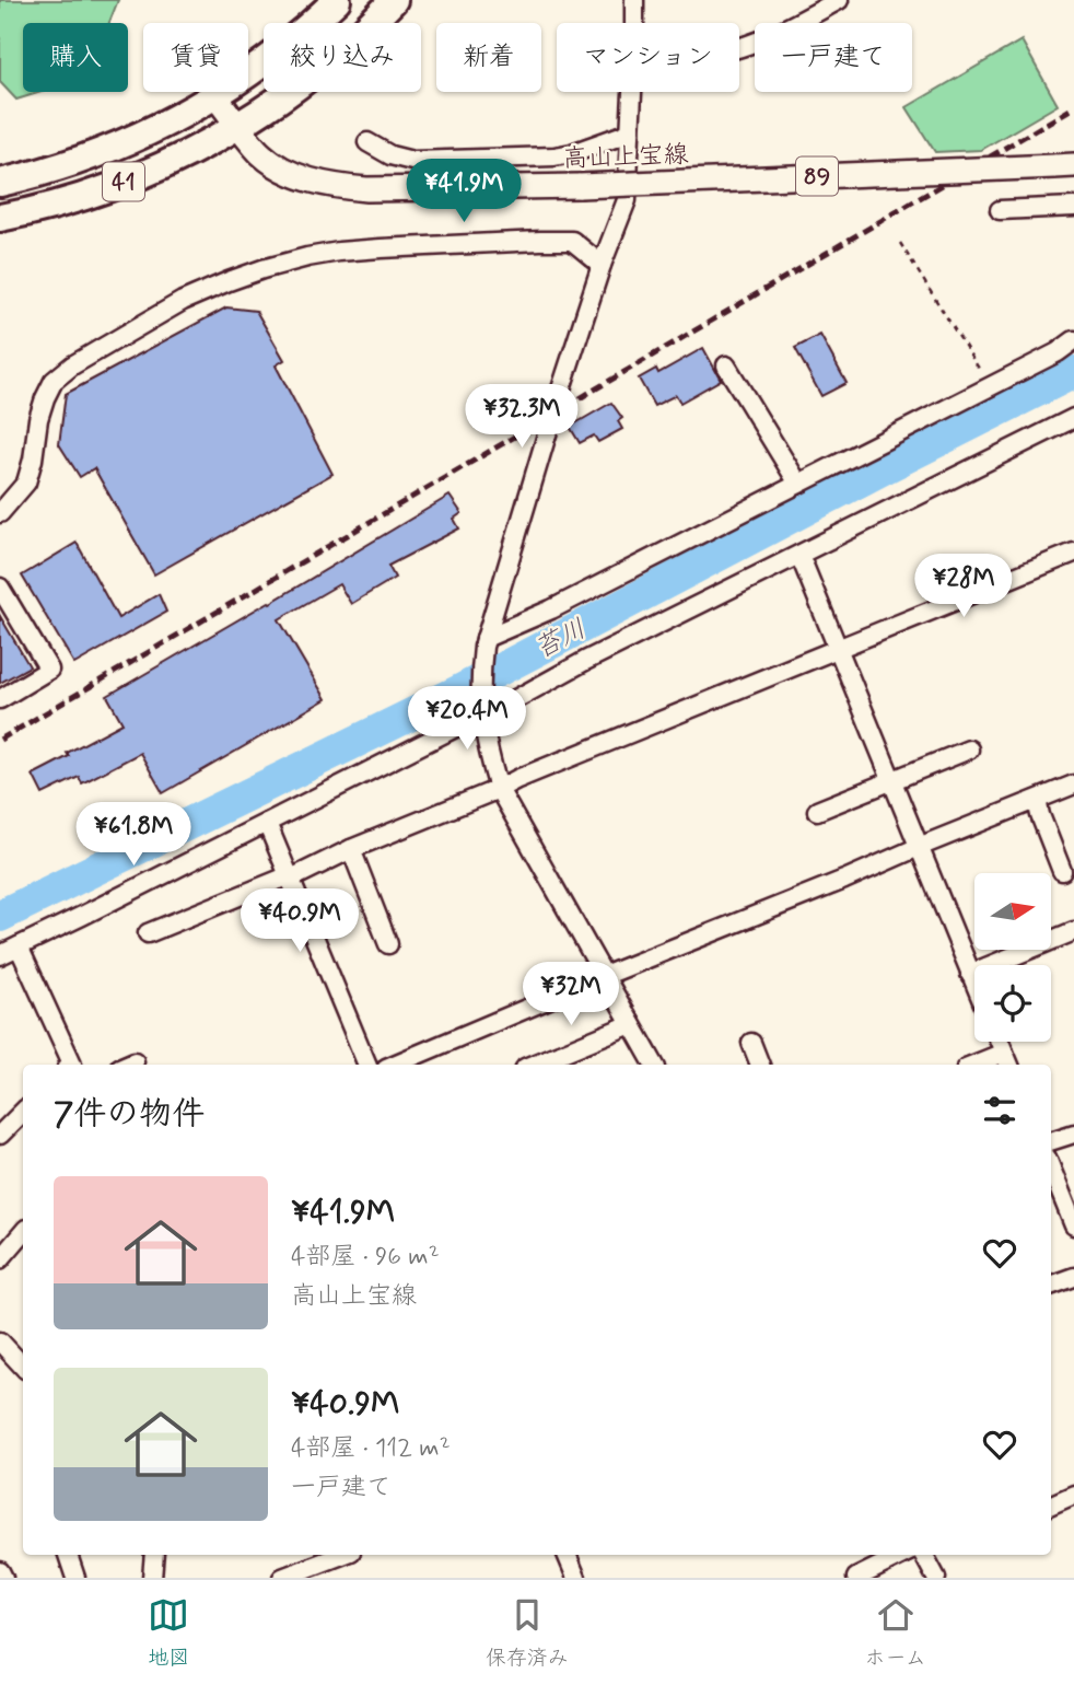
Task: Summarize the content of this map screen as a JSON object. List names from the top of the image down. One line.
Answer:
{"streets":{"highway":["41"],"main road":["高山上宝線","89"]},"crossings":[["高山上宝線","41"]],"water":["苔川"],"north":"right","page":{"chip":["購入","賃貸","絞り込み","新着","マンション","一戸建て"],"price":["¥41.9M","¥32.3M","¥28M","¥20.4M","¥61.8M","¥40.9M","¥32M"],"heading":"7件の物件","list":[{"name":"¥41.9M","note":"4部屋 · 96 m² · 高山上宝線"},{"name":"¥40.9M","note":"4部屋 · 112 m² · 一戸建て"}],"tabs":["地図","保存済み","ホーム"]}}
